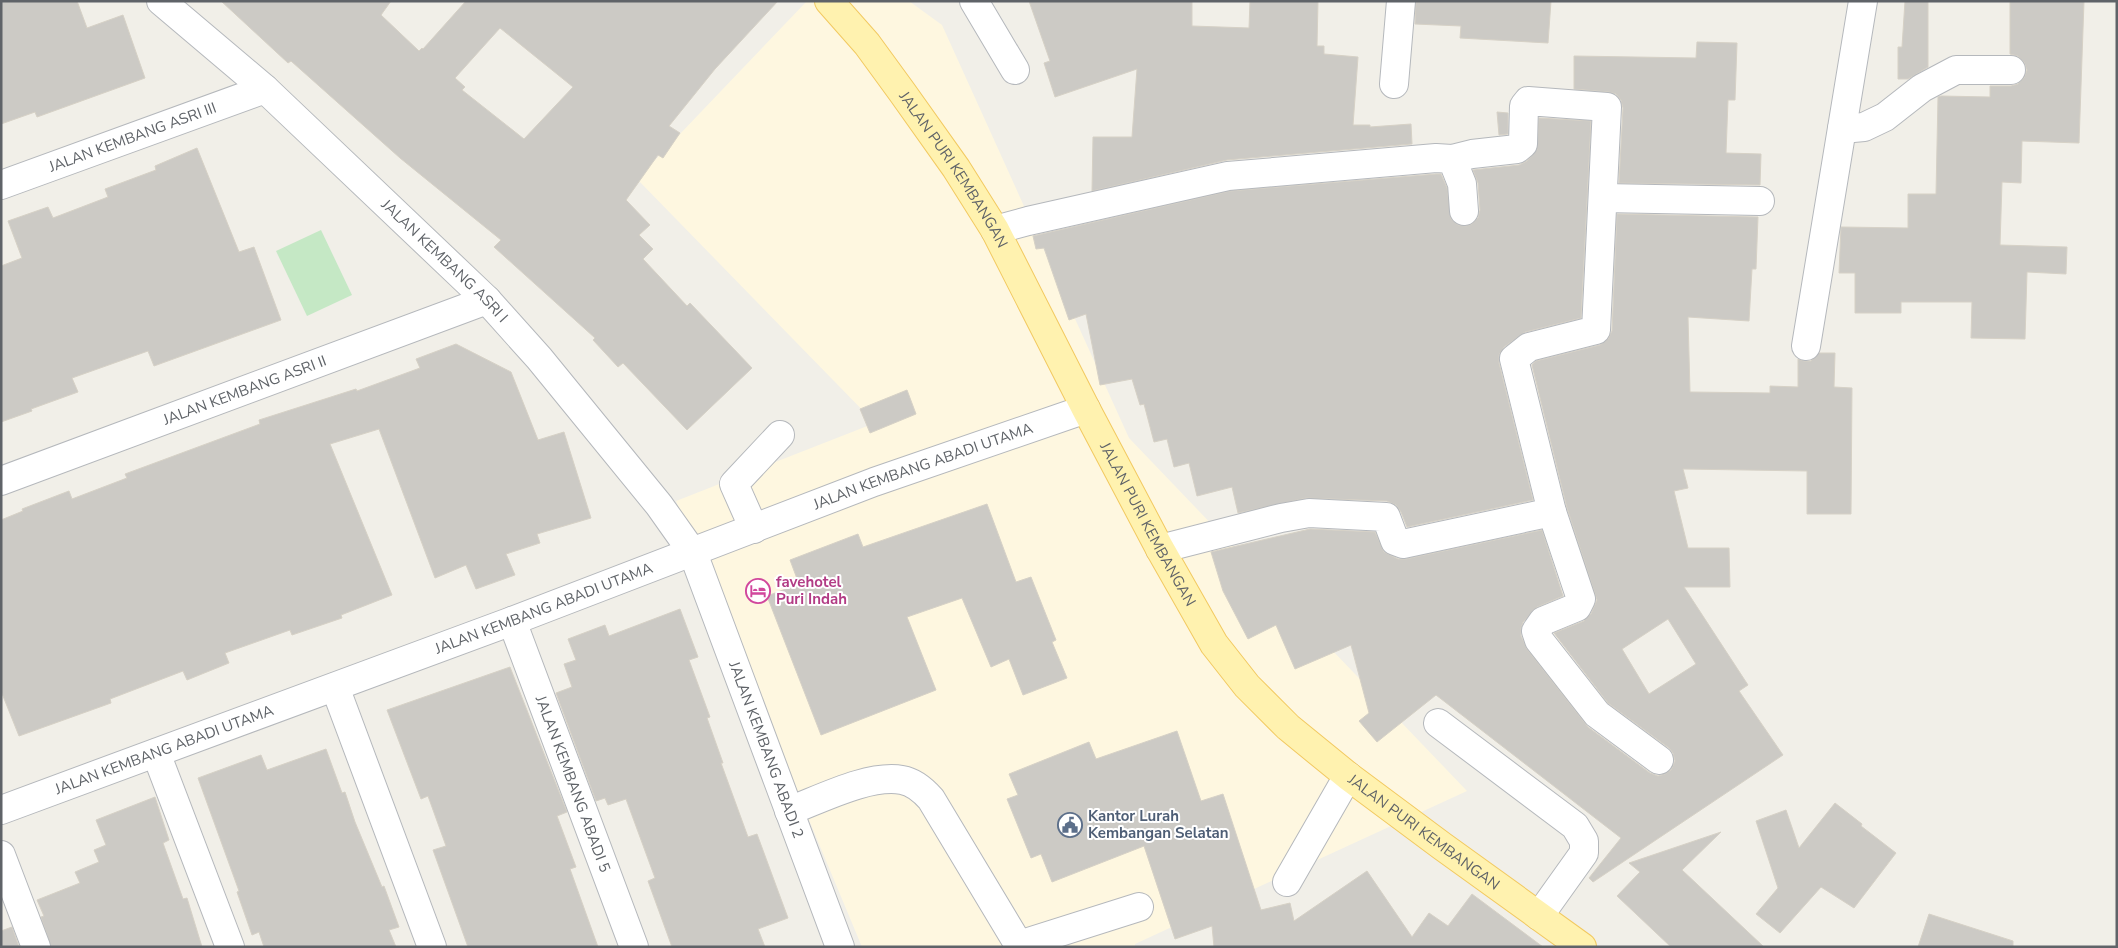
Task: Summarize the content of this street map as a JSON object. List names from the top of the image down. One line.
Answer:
{"streets":{"main road":["JALAN PURI KEMBANGAN"],"street":["JALAN KEMBANG ASRI III","JALAN KEMBANG ASRI I","JALAN KEMBANG ASRI II","JALAN KEMBANG ABADI UTAMA","JALAN KEMBANG ABADI 2","JALAN KEMBANG ABADI 5"]},"crossings":[["JALAN KEMBANG ASRI III","JALAN KEMBANG ASRI I"],["JALAN PURI KEMBANGAN","JALAN KEMBANG ABADI UTAMA"],["JALAN KEMBANG ASRI I","JALAN KEMBANG ASRI II"],["JALAN KEMBANG ASRI I","JALAN KEMBANG ABADI UTAMA"],["JALAN KEMBANG ASRI I","JALAN KEMBANG ABADI 2"],["JALAN KEMBANG ABADI UTAMA","JALAN KEMBANG ABADI 2"],["JALAN KEMBANG ABADI UTAMA","JALAN KEMBANG ABADI 5"]],"places":{"hotel":["favehotel Puri Indah"],"public building":["Kantor Lurah Kembangan Selatan"]}}
